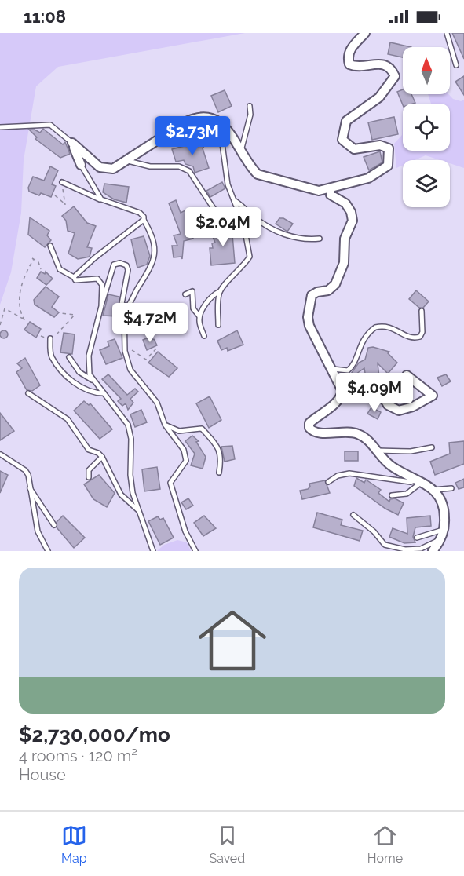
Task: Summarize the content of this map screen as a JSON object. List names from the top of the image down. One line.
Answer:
{"north":"top","page":{"status":"11:08","price":["$2.73M","$2.04M","$4.72M","$4.09M"],"list":[{"name":"$2,730,000/mo","note":"4 rooms · 120 m² · House"}],"tabs":["Map","Saved","Home"]}}
